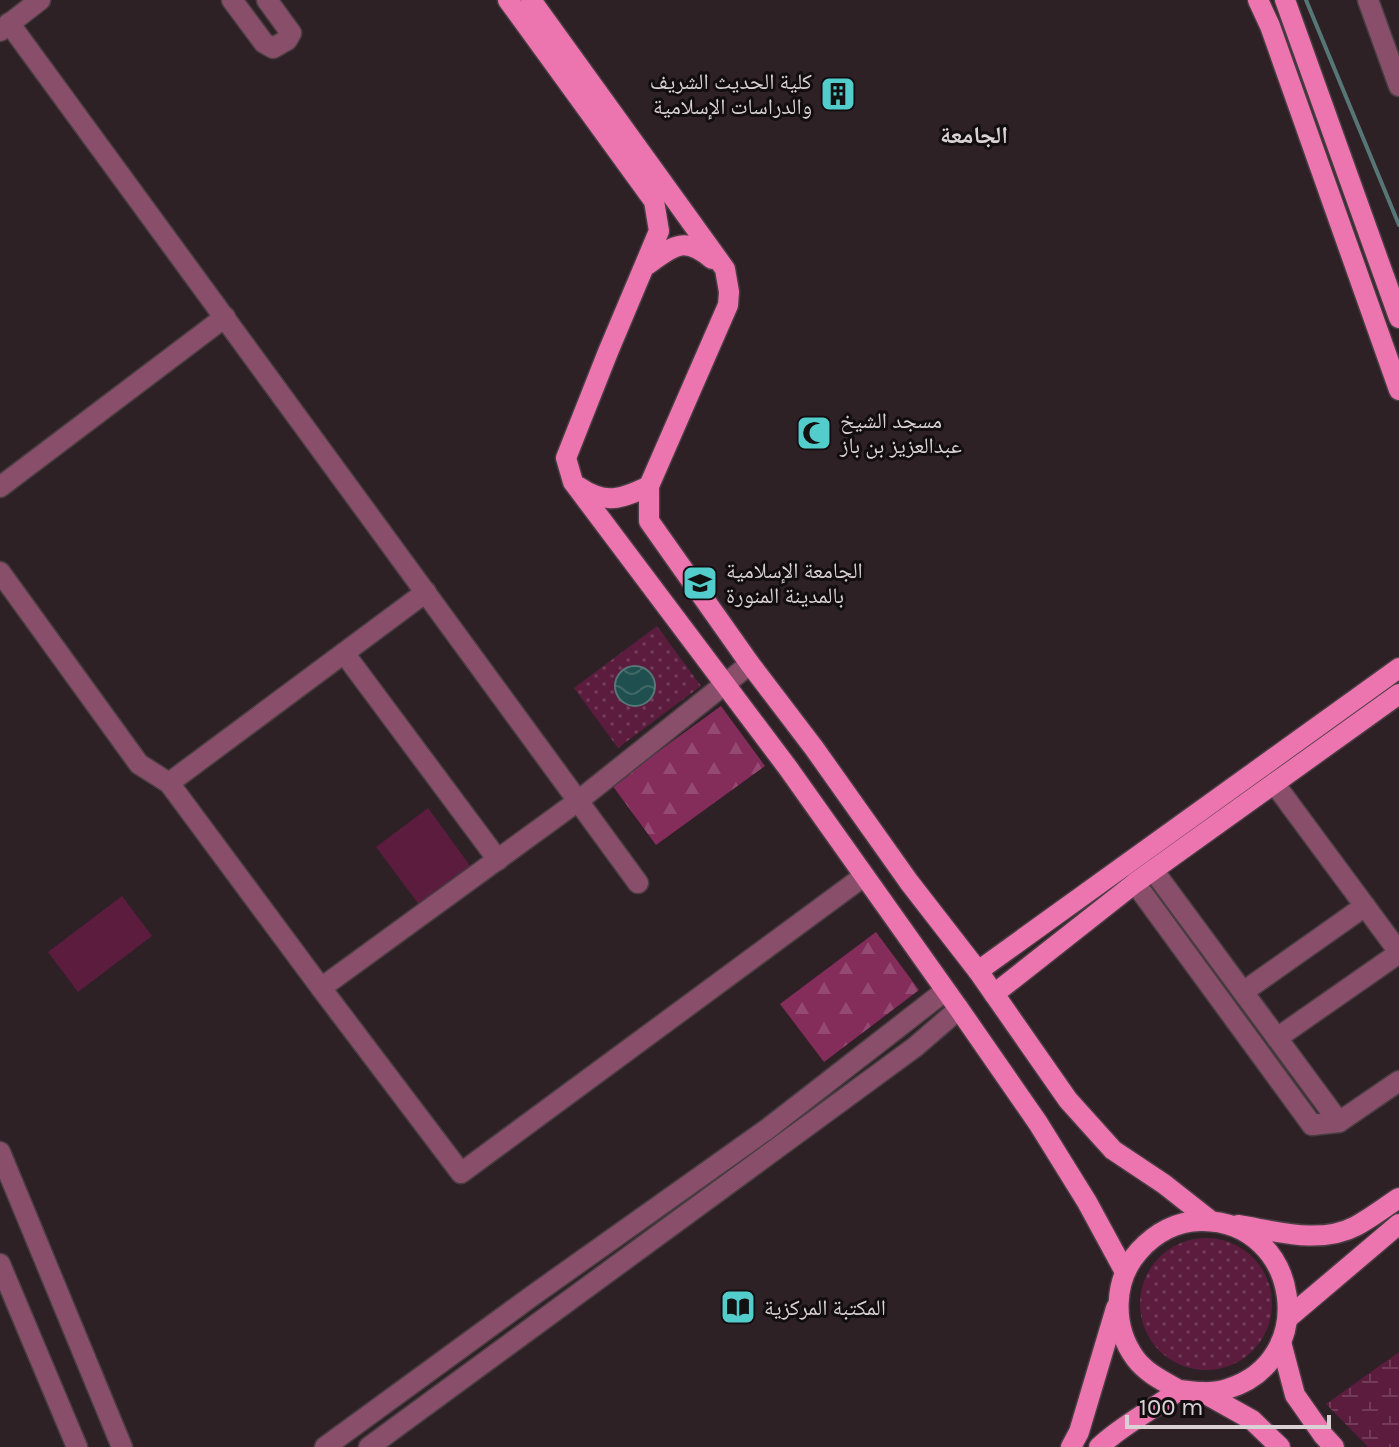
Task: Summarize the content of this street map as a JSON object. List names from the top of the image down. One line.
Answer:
{"districts":["الجامعة"],"places":{"building":["كلية الحديث الشريف والدراسات الإسلامية"],"mosque":["مسجد الشيخ عبدالعزيز بن باز"],"school or university":["الجامعة الإسلامية بالمدينة المنورة"],"library":["المكتبة المركزية"]},"scale_bar":"100 m"}
